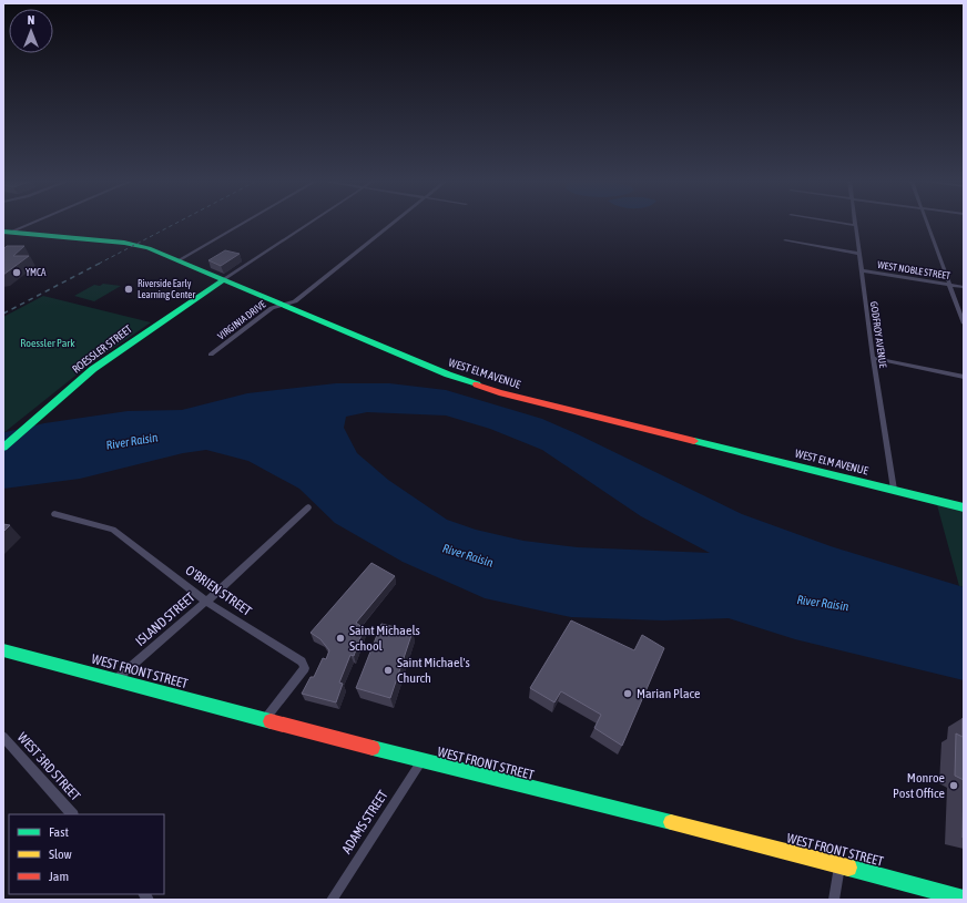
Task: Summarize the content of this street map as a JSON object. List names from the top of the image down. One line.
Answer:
{"streets":{"street":["WEST NOBLE STREET","VIRGINIA DRIVE","GODFROY AVENUE","ROESSLER STREET","WEST ELM AVENUE","O'BRIEN STREET","ISLAND STREET","WEST FRONT STREET","WEST 3RD STREET","ADAMS STREET"]},"crossings":[["WEST NOBLE STREET","GODFROY AVENUE"],["VIRGINIA DRIVE","WEST ELM AVENUE"],["GODFROY AVENUE","WEST ELM AVENUE"],["ROESSLER STREET","WEST ELM AVENUE"],["O'BRIEN STREET","ISLAND STREET"],["O'BRIEN STREET","WEST FRONT STREET"],["ISLAND STREET","WEST FRONT STREET"],["WEST FRONT STREET","ADAMS STREET"]],"water":["River Raisin"],"parks":["Roessler Park"],"places":["YMCA","Riverside Early Learning Center","Saint Michaels School","Saint Michael's Church","Marian Place","Monroe Post Office"],"legend":["Fast","Slow","Jam"],"north":"top"}
